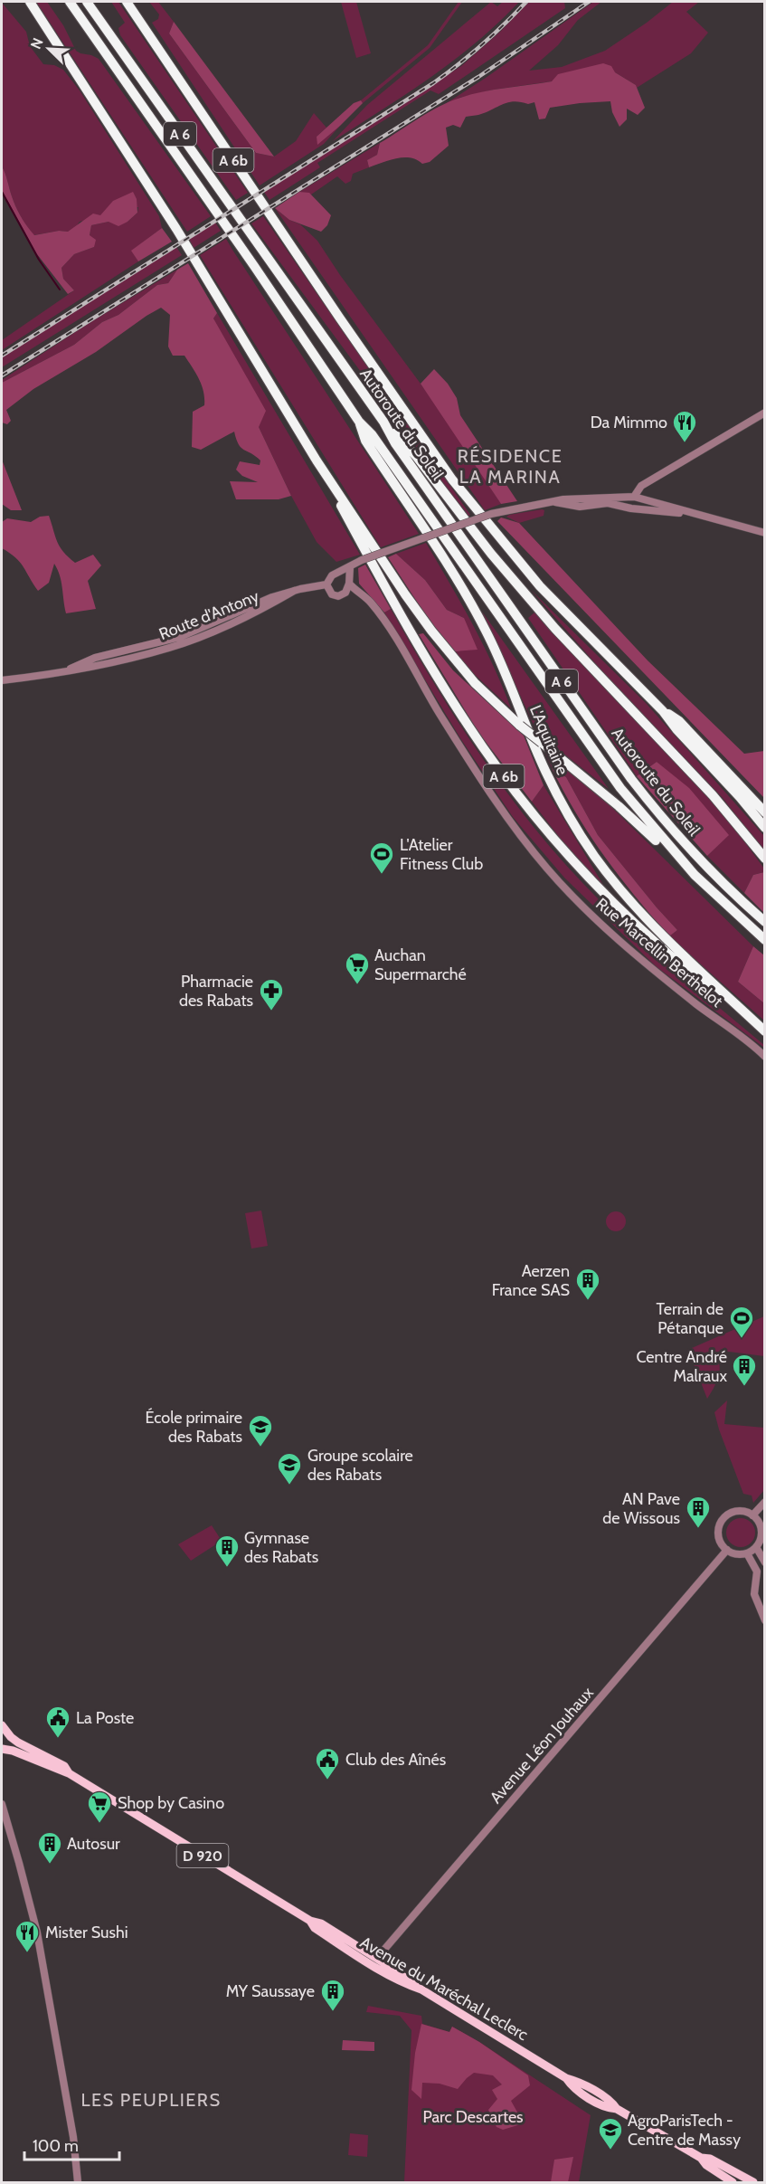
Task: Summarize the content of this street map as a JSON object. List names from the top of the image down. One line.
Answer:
{"streets":{"highway":["A 6","A 6b","Autoroute du Soleil","L'Aquitaine"],"main road":["D 920","Avenue du Maréchal Leclerc"],"street":["Route d'Antony","Rue Marcellin Berthelot","Avenue Léon Jouhaux"]},"crossings":[["A 6b","L'Aquitaine"],["Autoroute du Soleil","L'Aquitaine"],["Route d'Antony","Rue Marcellin Berthelot"],["Avenue Léon Jouhaux","D 920"],["Avenue Léon Jouhaux","Avenue du Maréchal Leclerc"],["D 920","Avenue du Maréchal Leclerc"]],"districts":["RÉSIDENCE LA MARINA","LES PEUPLIERS"],"parks":["Parc Descartes"],"places":{"restaurant":["Da Mimmo","Mister Sushi"],"sports":["L'Atelier Fitness Club","Terrain de Pétanque"],"supermarket":["Auchan Supermarché","Shop by Casino"],"pharmacy":["Pharmacie des Rabats"],"building":["Aerzen France SAS","Centre André Malraux","AN Pave de Wissous","Gymnase des Rabats","Autosur","MY Saussaye"],"school or university":["École primaire des Rabats","Groupe scolaire des Rabats","AgroParisTech - Centre de Massy"],"public building":["La Poste","Club des Aînés"]},"scale_bar":"100 m","north":"top left"}
